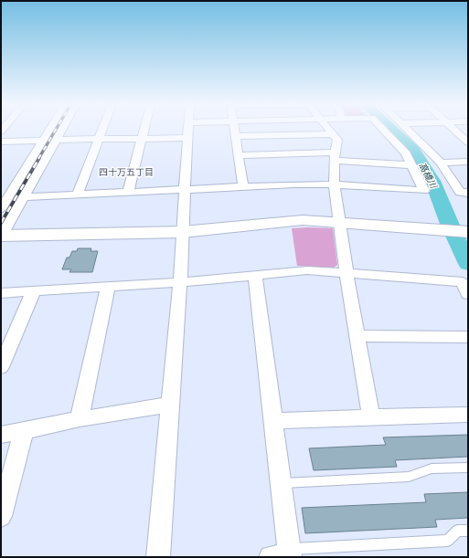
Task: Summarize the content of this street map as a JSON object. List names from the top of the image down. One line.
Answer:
{"districts":["四十万五丁目"],"water":["高橋川"]}
